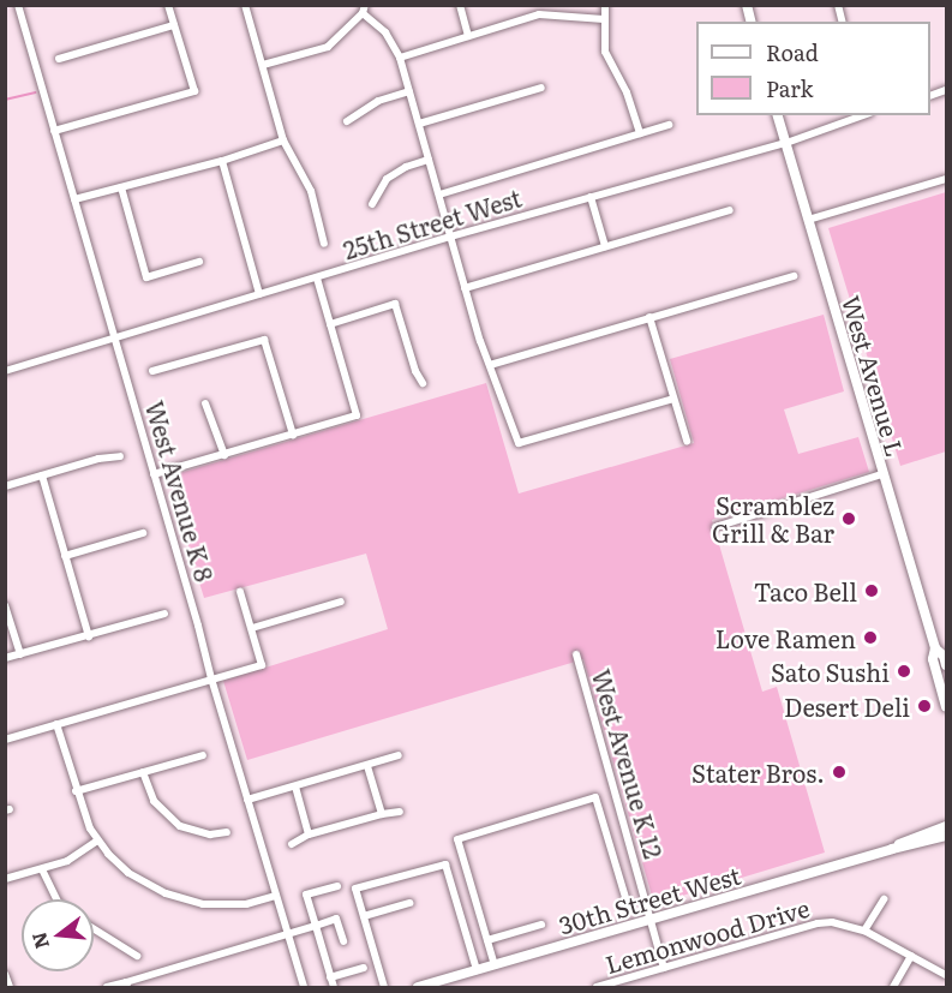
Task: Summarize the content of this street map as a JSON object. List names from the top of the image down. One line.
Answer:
{"streets":{"main road":["West Avenue L","30th Street West"],"street":["25th Street West","West Avenue K 8","West Avenue K 12","Lemonwood Drive"]},"crossings":[["25th Street West","West Avenue L"],["25th Street West","West Avenue K 8"],["West Avenue K 12","30th Street West"],["West Avenue K 12","Lemonwood Drive"]],"places":["Scramblez Grill & Bar","Taco Bell","Love Ramen","Sato Sushi","Desert Deli","Stater Bros."],"legend":["Road","Park"],"north":"left"}
